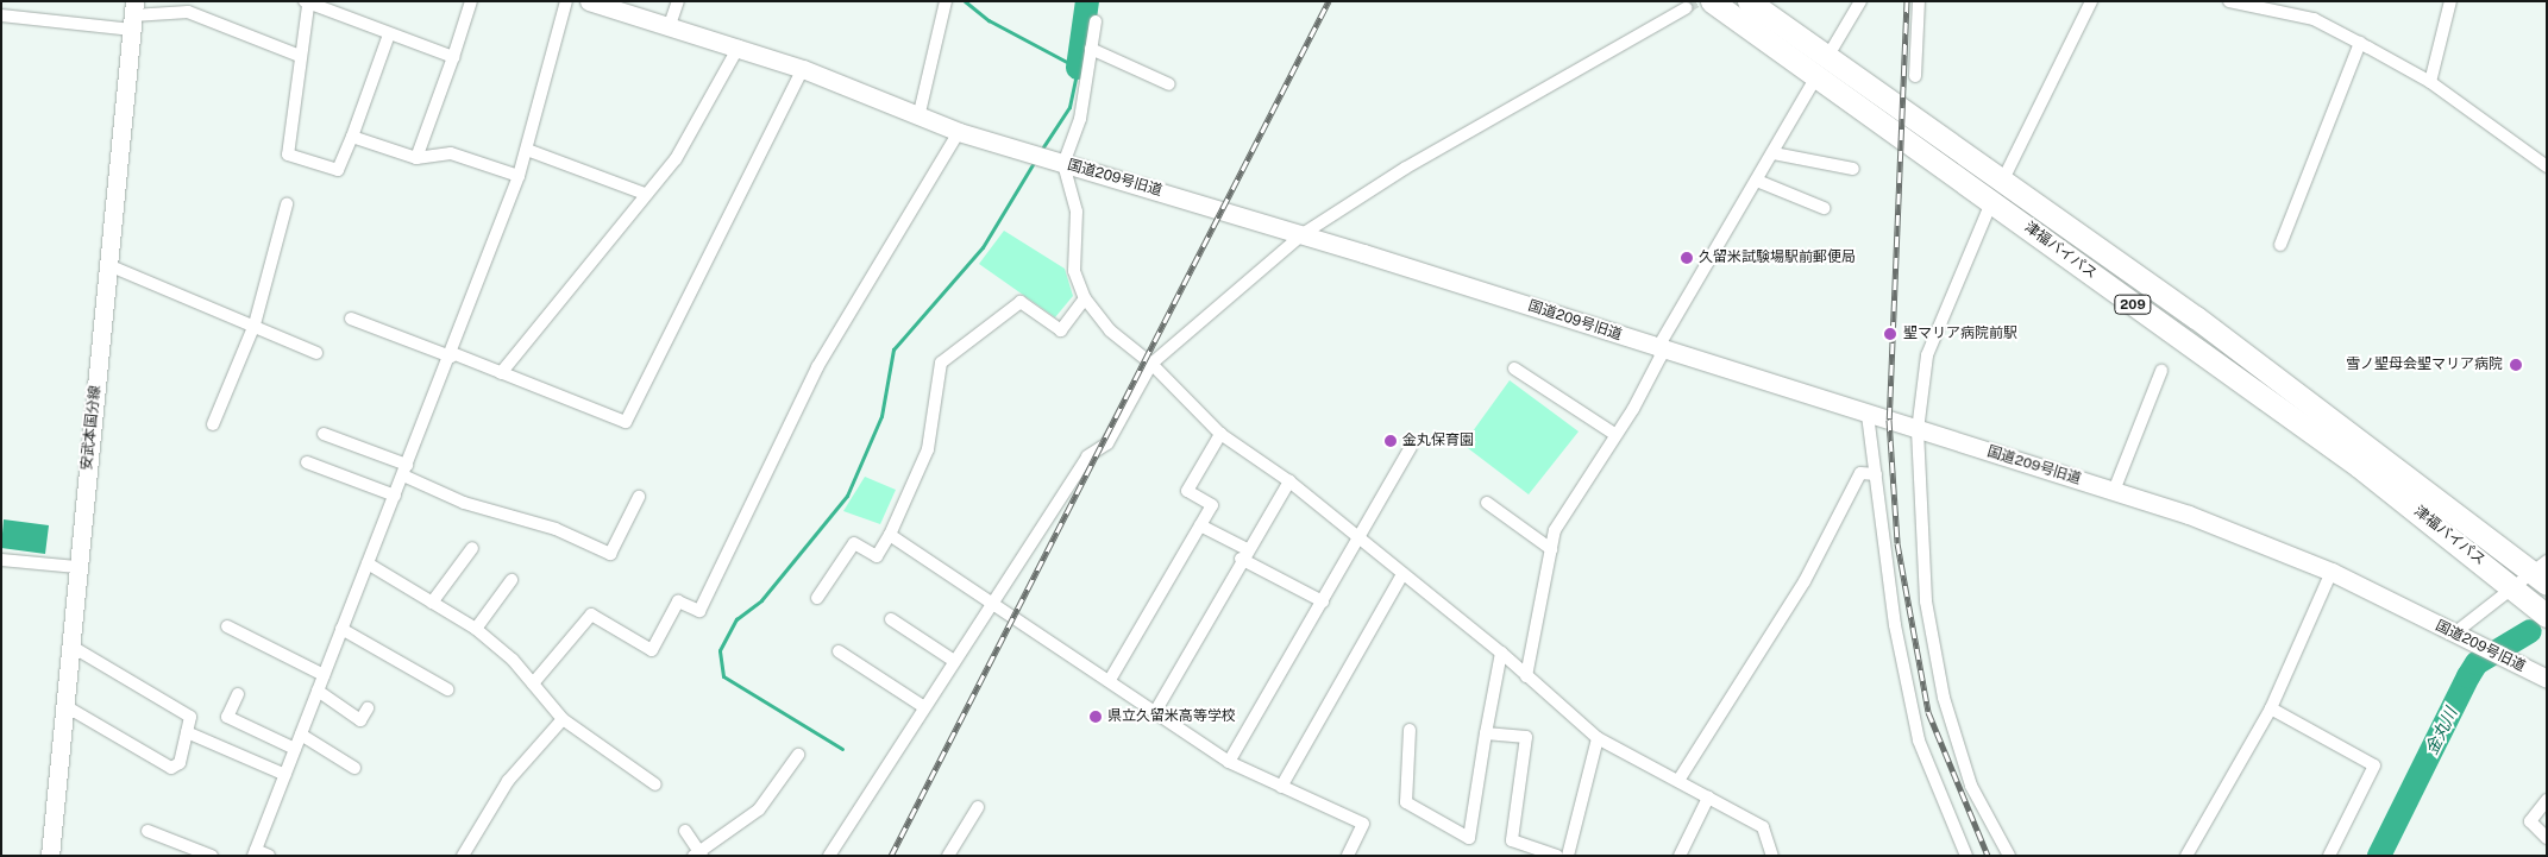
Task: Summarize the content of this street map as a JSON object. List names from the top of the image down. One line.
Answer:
{"streets":{"highway":["津福バイパス","209"],"street":["国道209号旧道","安武本国分線"]},"water":["金丸川"],"places":["久留米試験場駅前郵便局","聖マリア病院前駅","雪ノ聖母会聖マリア病院","金丸保育園","県立久留米高等学校"]}
